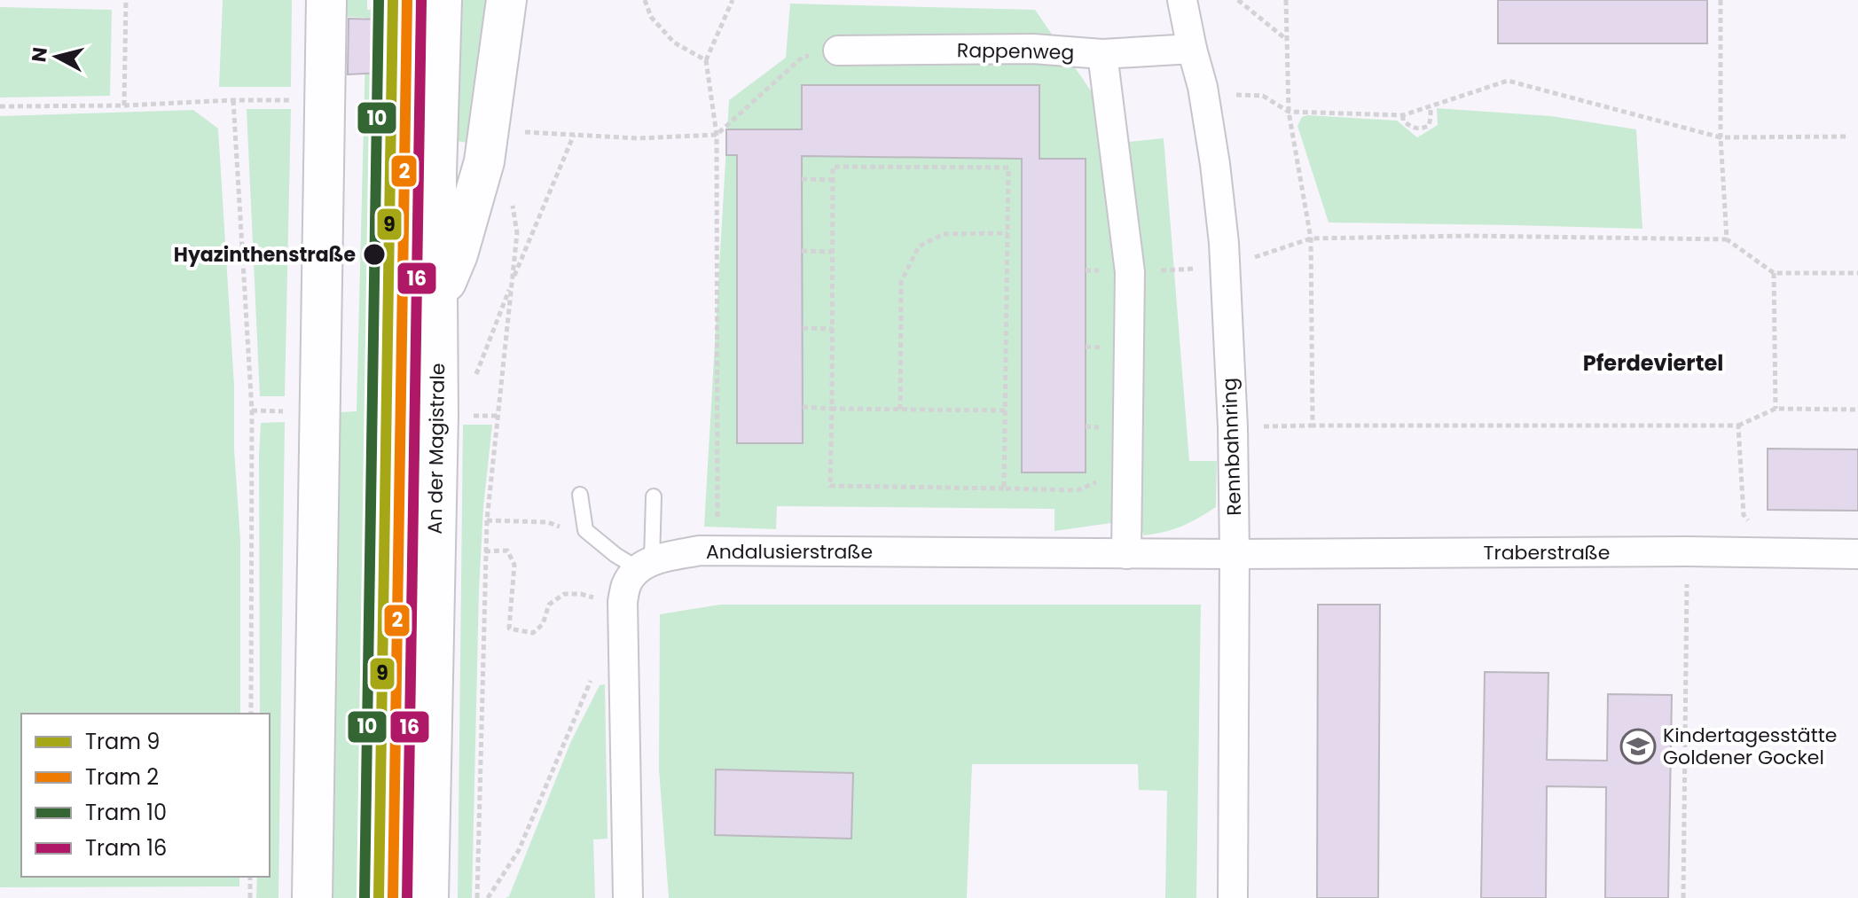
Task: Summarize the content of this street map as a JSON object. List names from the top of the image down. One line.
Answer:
{"streets":{"main road":["An der Magistrale"],"street":["Rappenweg","Rennbahnring","Andalusierstraße","Traberstraße"]},"crossings":[["Rappenweg","Rennbahnring"],["Rennbahnring","Andalusierstraße"],["Rennbahnring","Traberstraße"],["Andalusierstraße","Traberstraße"]],"districts":["Pferdeviertel"],"places":{"other":["Hyazinthenstraße"],"school or university":["Kindertagesstätte Goldener Gockel"]},"lines":["tram line 9","tram line 2","tram line 10","tram line 16"],"legend":["Tram 9","Tram 2","Tram 10","Tram 16"],"north":"left"}
